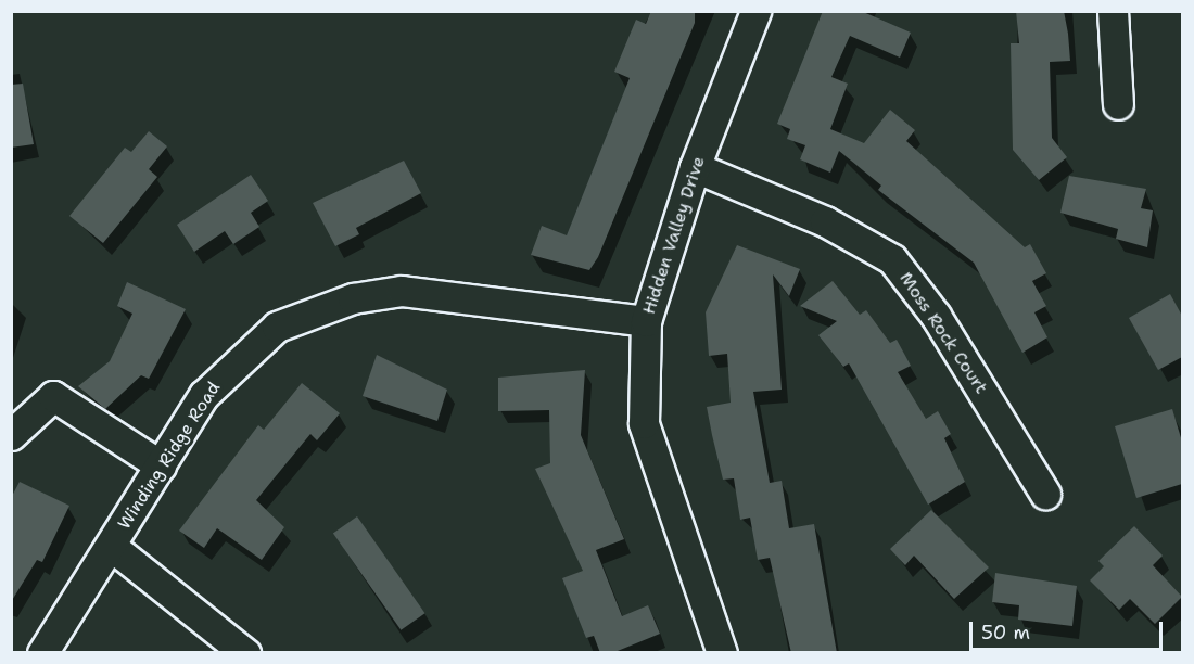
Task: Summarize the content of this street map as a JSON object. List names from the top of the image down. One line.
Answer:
{"streets":{"street":["Hidden Valley Drive","Moss Rock Court","Winding Ridge Road"]},"crossings":[["Hidden Valley Drive","Moss Rock Court"],["Hidden Valley Drive","Winding Ridge Road"]],"scale_bar":"50 m"}
